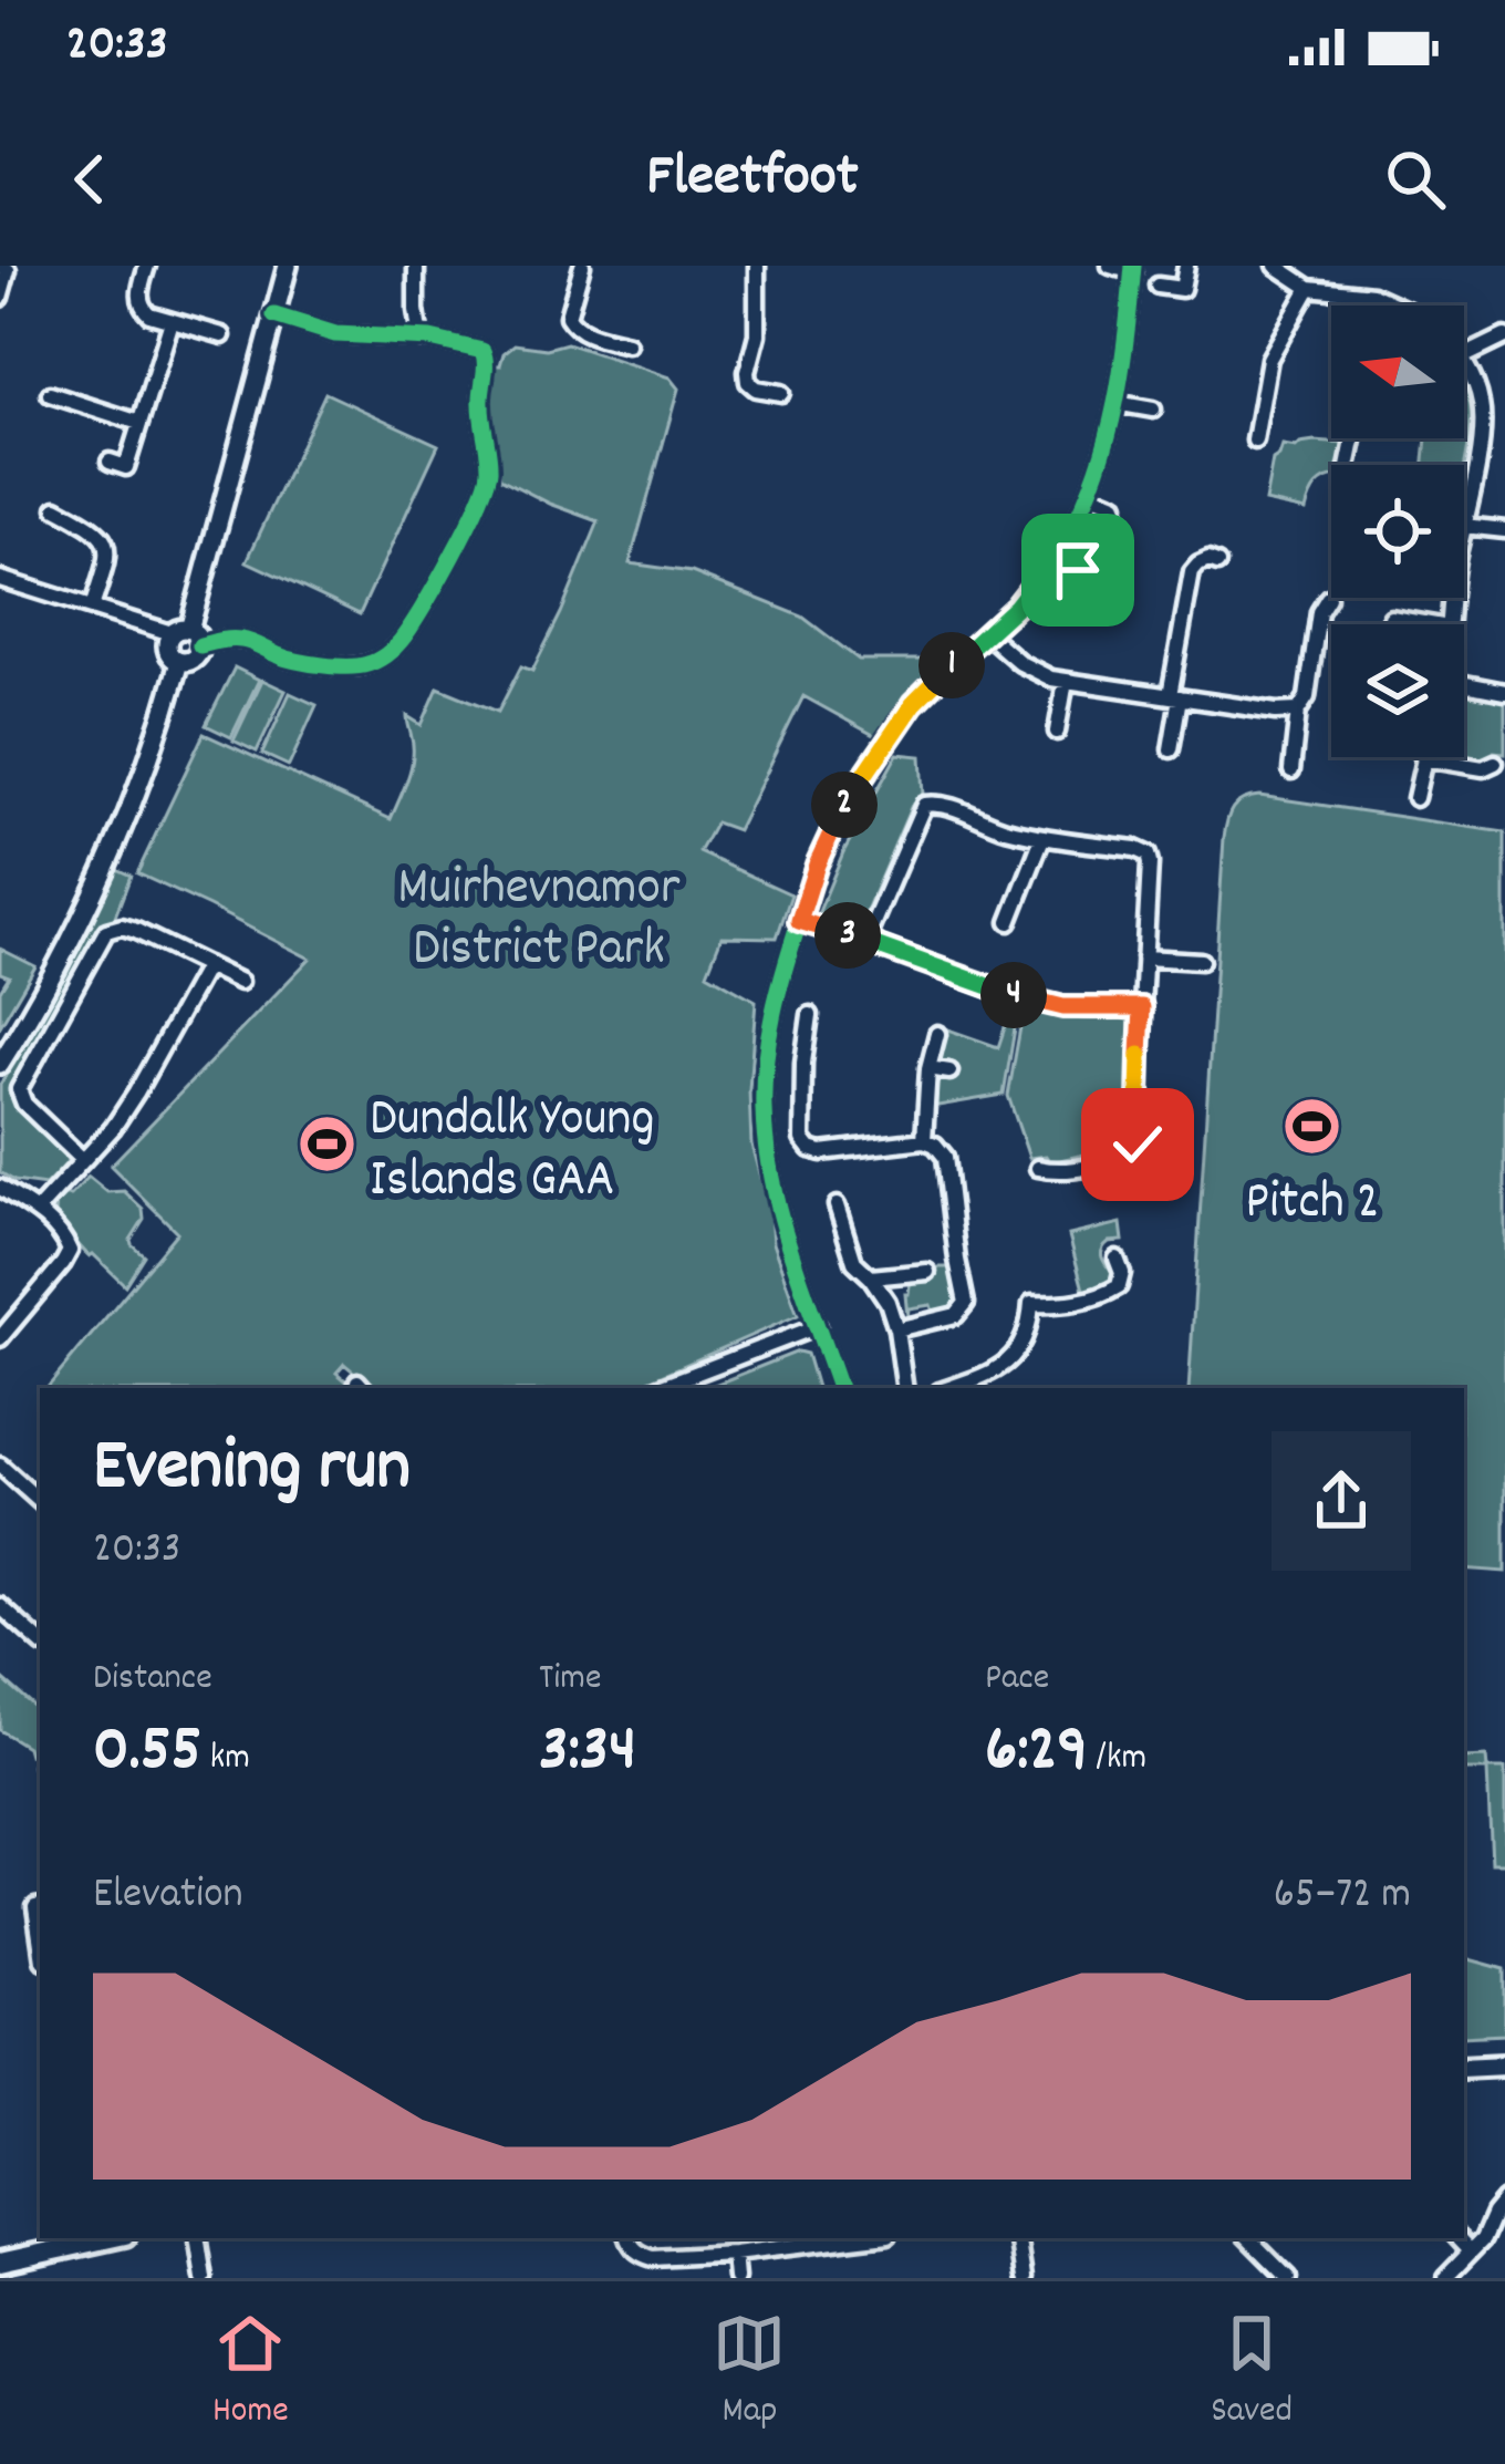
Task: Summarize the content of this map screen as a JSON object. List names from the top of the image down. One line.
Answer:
{"parks":["Muirhevnamor District Park"],"places":{"sports":["Pitch 2","Dundalk Young Islands GAA"]},"north":"left","page":{"status":"20:33","header":"Fleetfoot","pins":["1","2","3","4"],"heading":["Evening run","20:33"],"stats":[["Distance","0.55 km"],["Time","3:34"],["Pace","6:29 /km"]],"chart":["Elevation","65–72 m"],"tabs":["Home","Map","Saved"]}}
